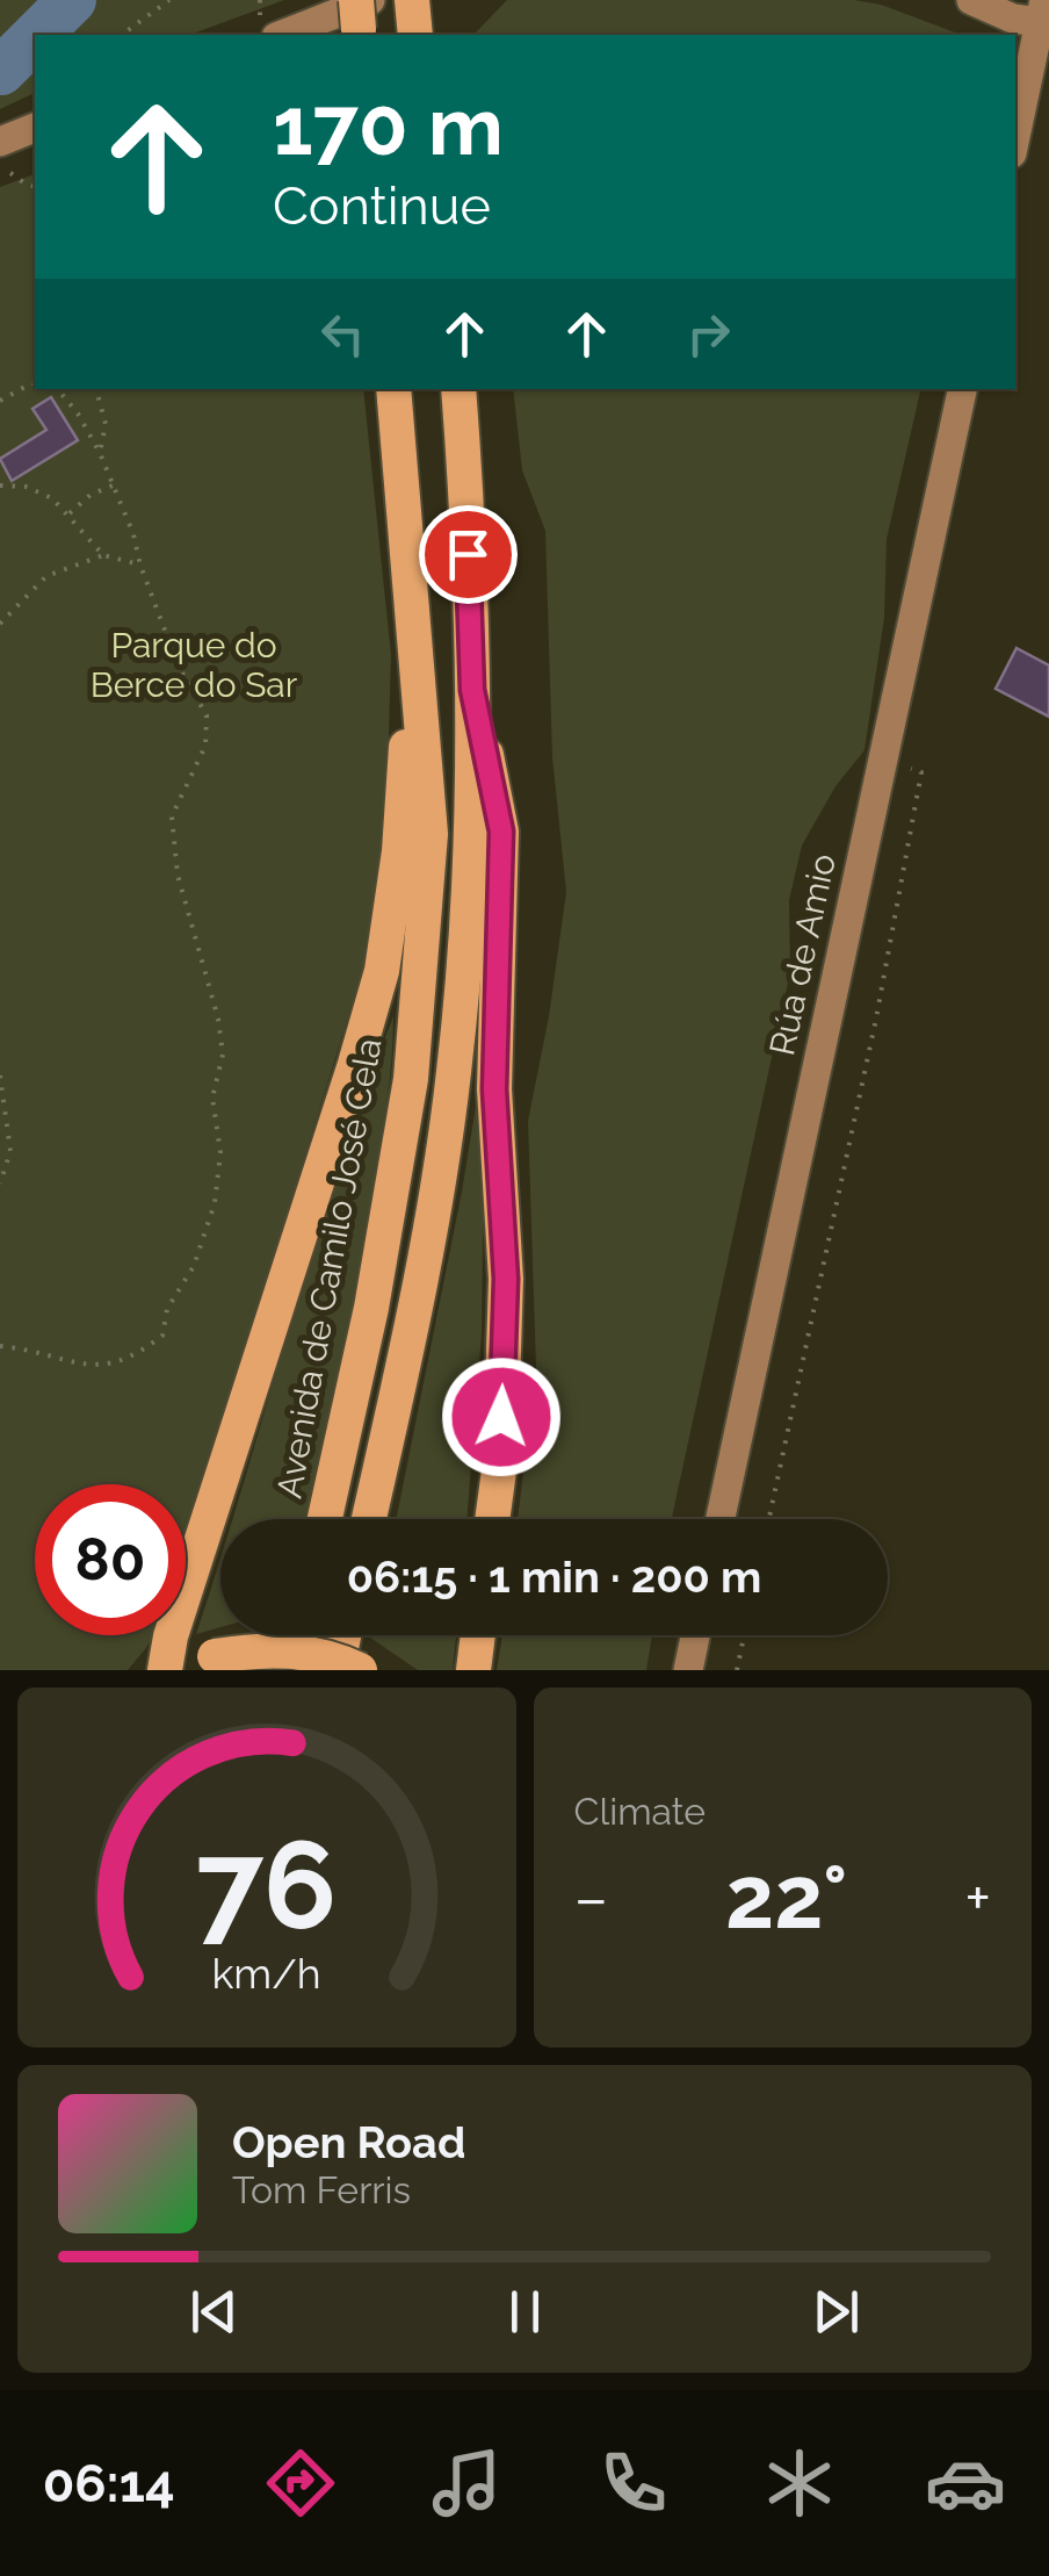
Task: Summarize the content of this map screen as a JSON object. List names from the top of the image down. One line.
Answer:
{"streets":{"highway":["Avenida de Camilo José Cela"],"street":["Rúa de Amio"]},"parks":["Parque do Berce do Sar"],"page":{"turn":["170 m","Continue"],"limit":"80","trip":"06:15 · 1 min · 200 m","tile":"Climate","heat":["−","22°","+"],"song":["Open Road","Tom Ferris"],"tabs":"06:14","gauge":["76","km/h"]}}
